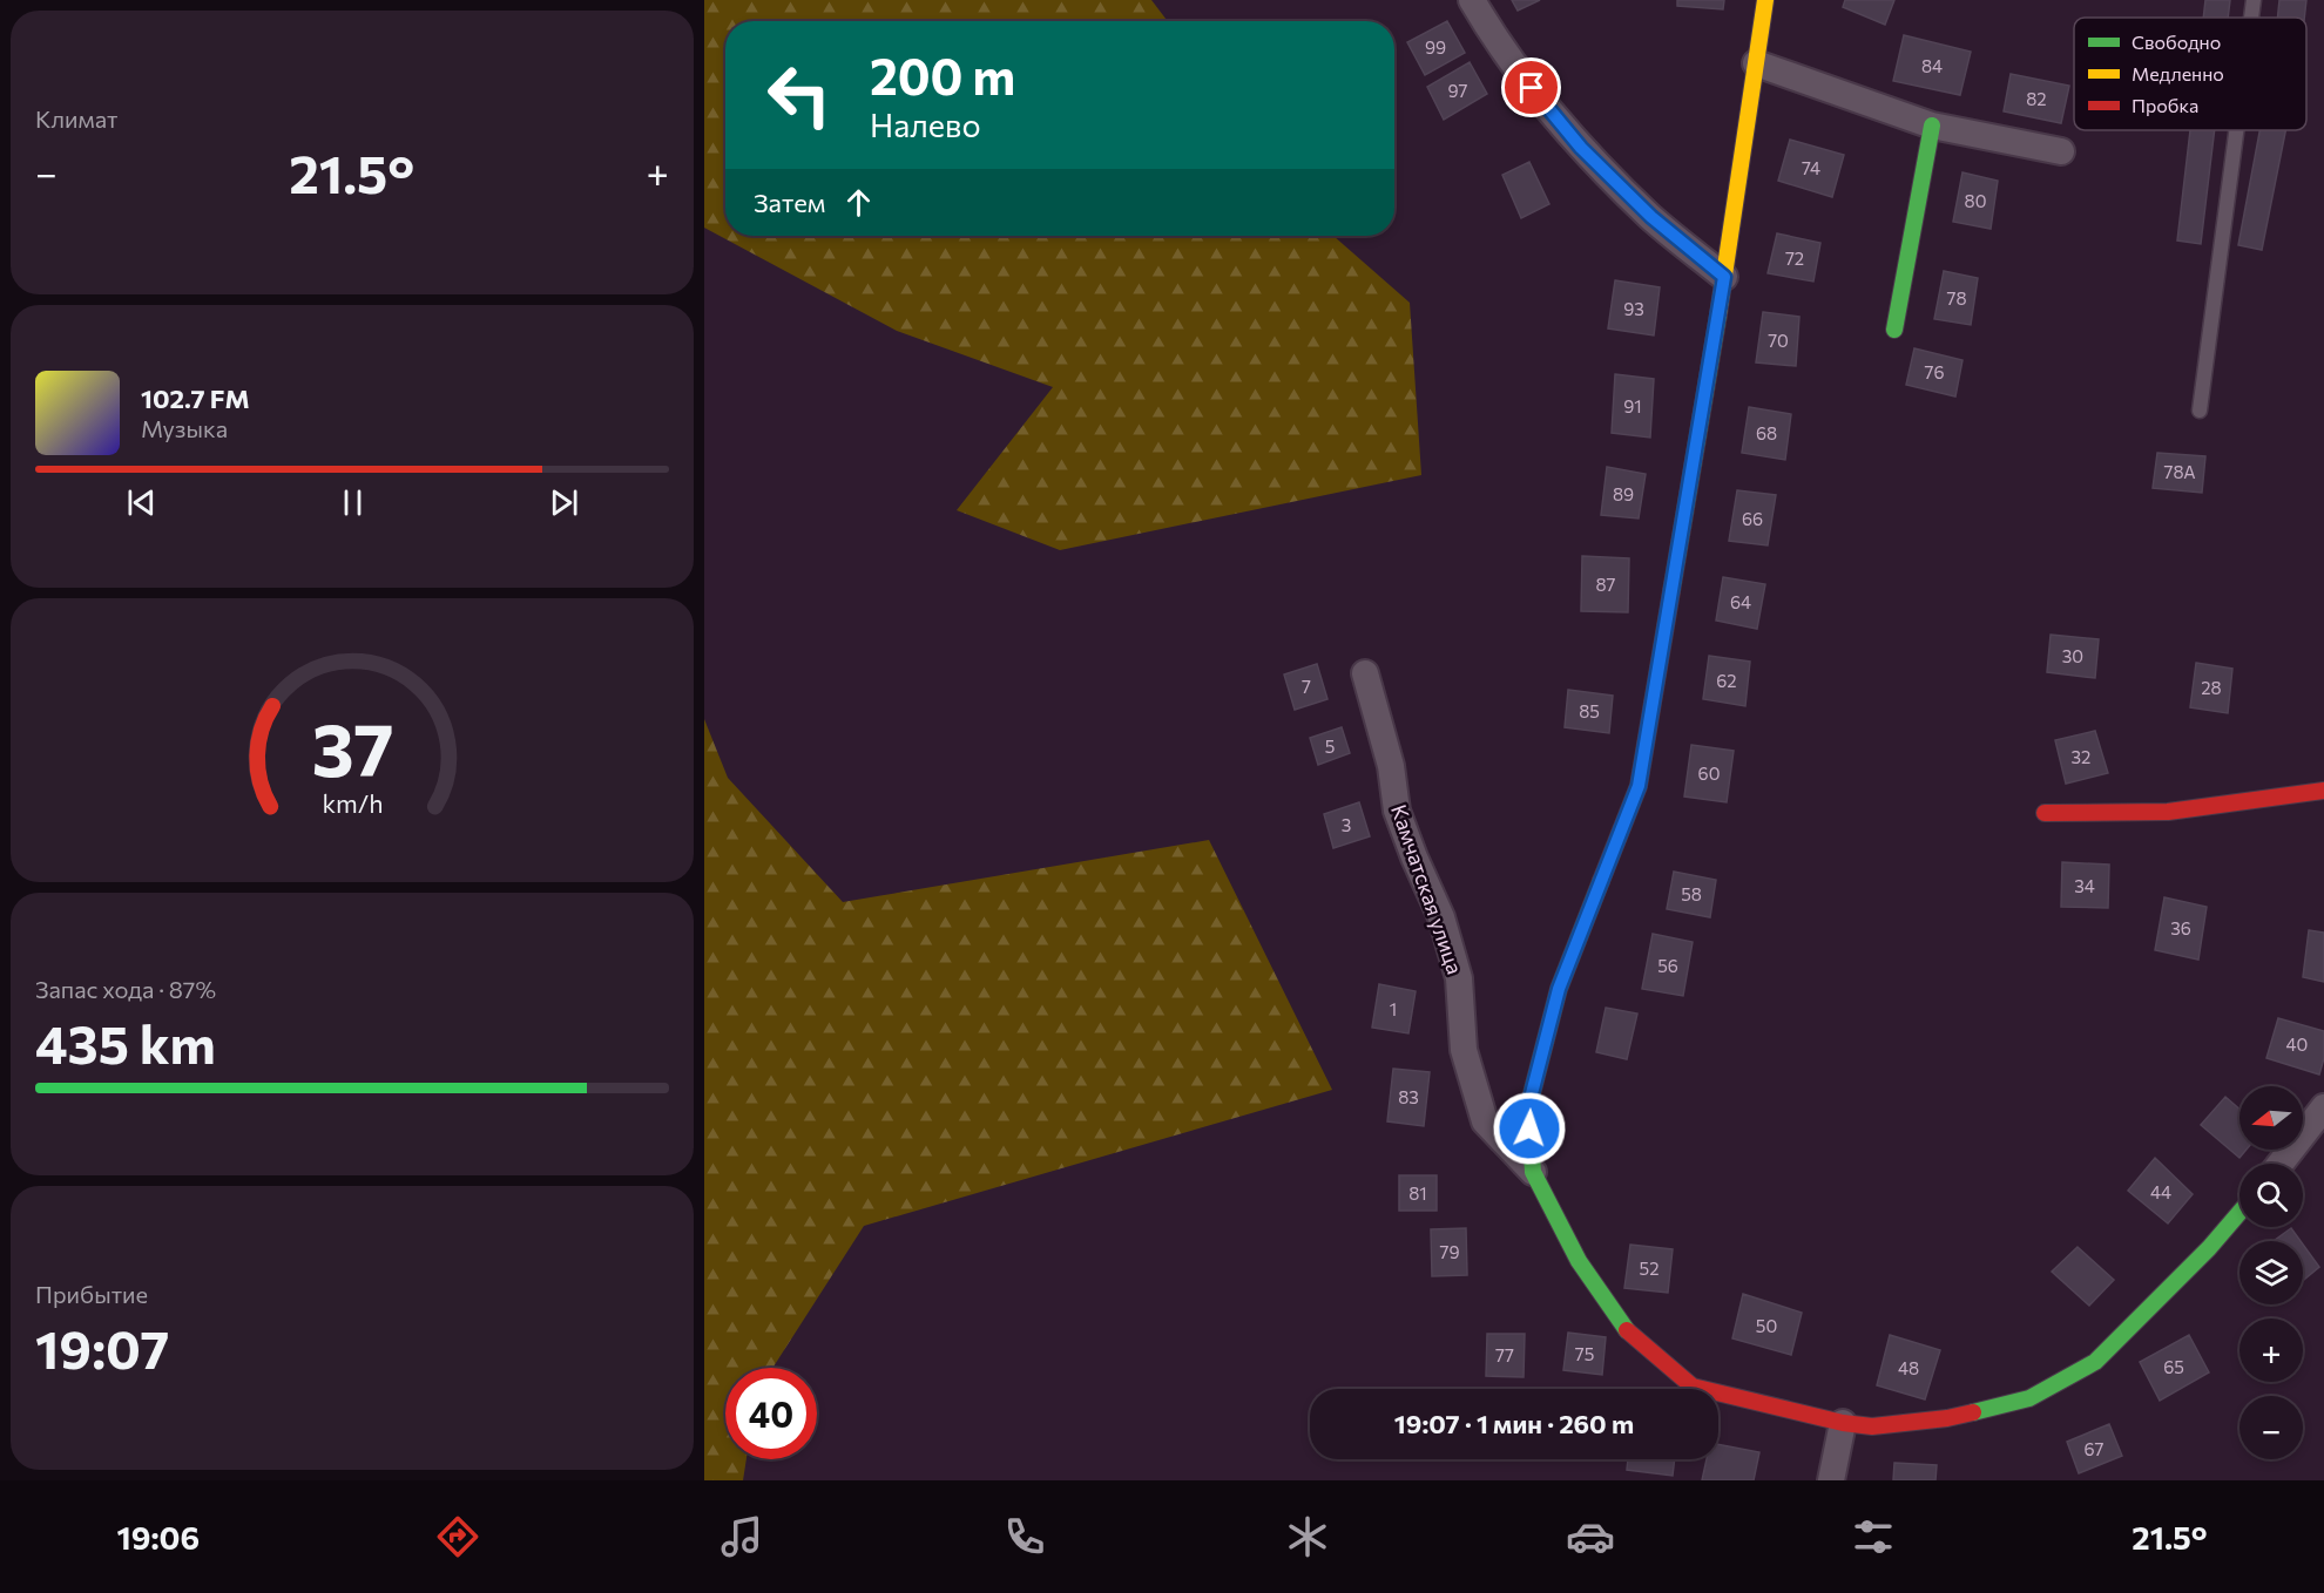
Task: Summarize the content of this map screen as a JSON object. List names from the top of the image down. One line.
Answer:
{"streets":{"street":["Камчатская улица"]},"house_numbers":["99","84","97","82","74","80","72","78","93","70","76","91","68","78А","89","66","87","64","30","62","7","28","85","5","32","60","3","34","58","36","56","1","40","83","44","81","79","52","50","75","77","65","48","67"],"legend":["Свободно","Медленно","Пробка"],"north":"left","page":{"tile":["Климат",["Запас хода · 87%","435 km"],["Прибытие","19:07"]],"turn":["200 m","Налево"],"heat":["−","21.5°","+"],"then":"Затем","song":["102.7 FM","Музыка"],"map_buttons":["+","−"],"limit":"40","trip":"19:07 · 1 мин · 260 m","tabs":["19:06","21.5°"],"gauge":["37","km/h"]}}
